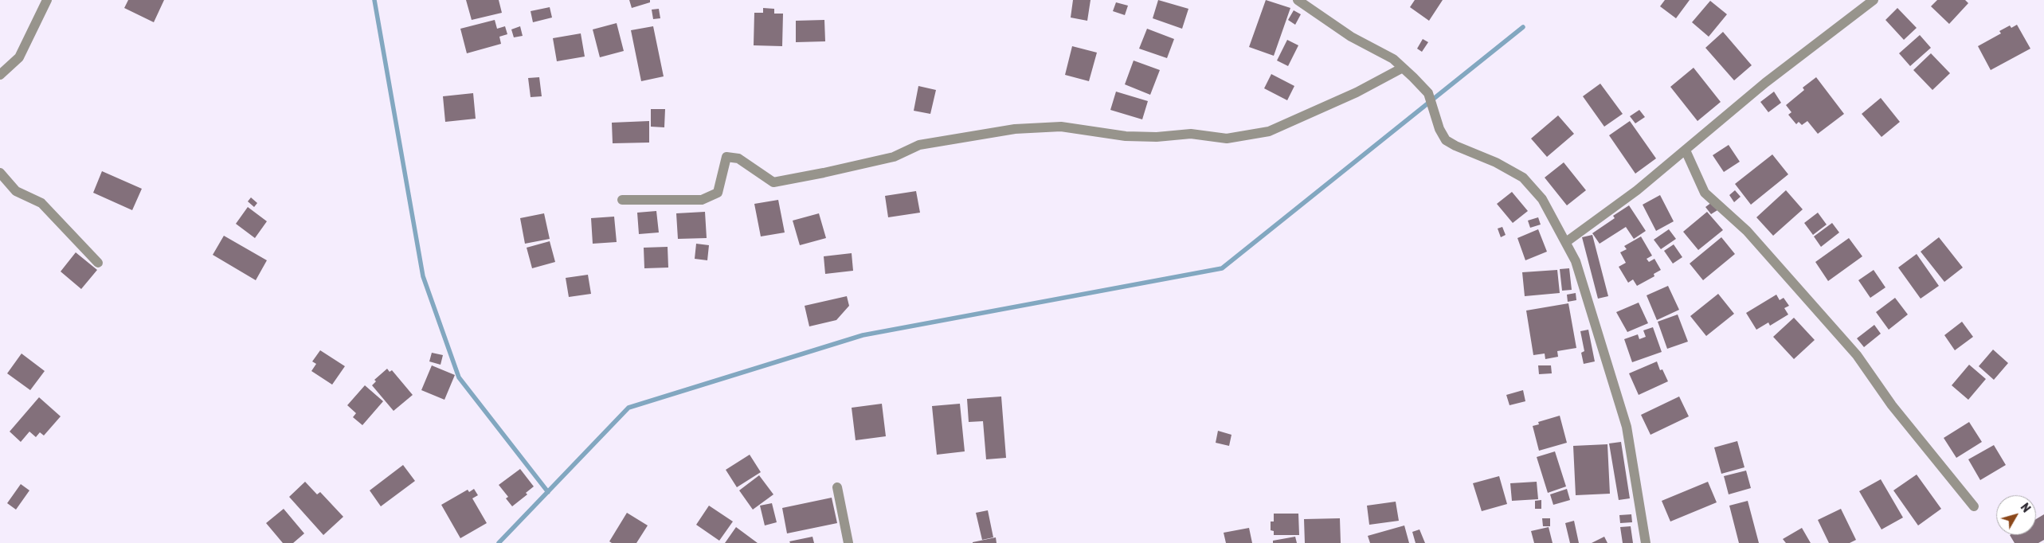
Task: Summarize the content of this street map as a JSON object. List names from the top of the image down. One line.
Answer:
{"north":"top right"}
